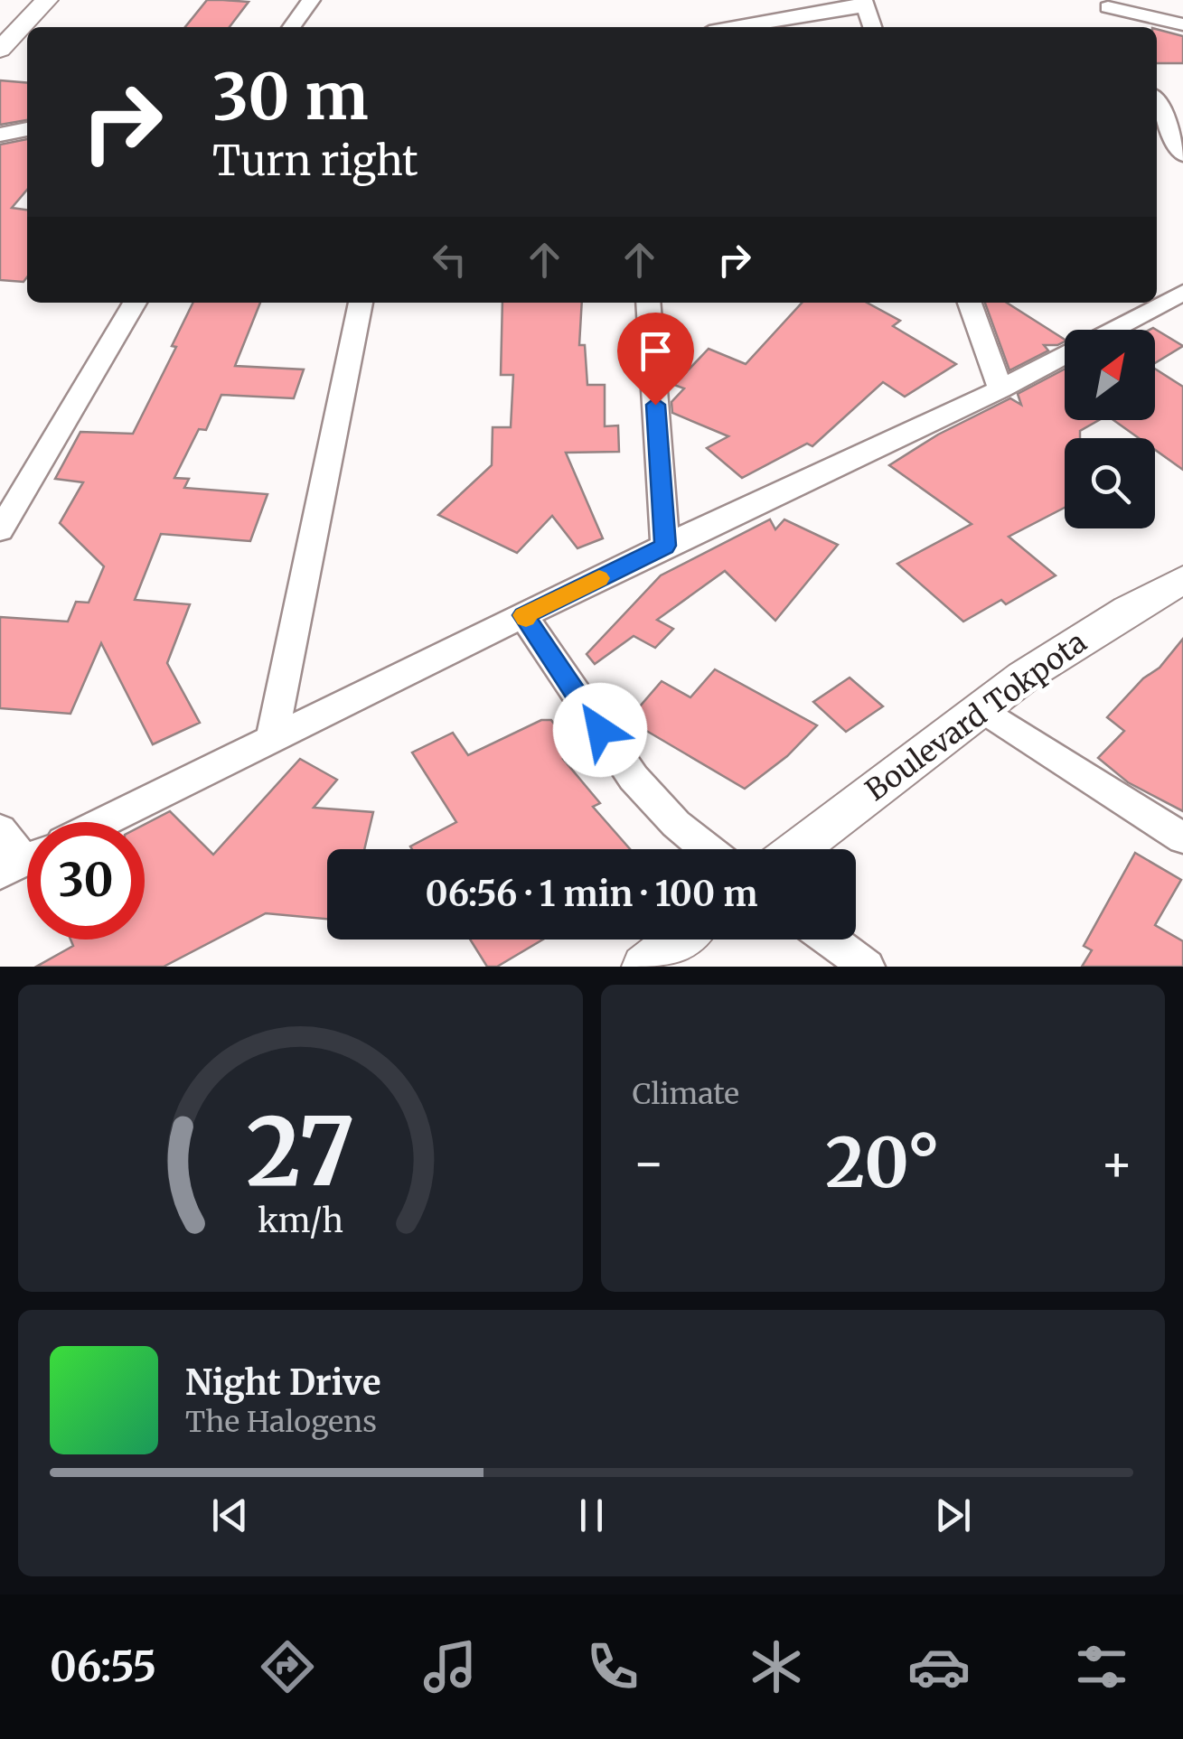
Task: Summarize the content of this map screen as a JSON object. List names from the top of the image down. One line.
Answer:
{"streets":{"street":["Boulevard Tokpota"]},"north":"top right","page":{"turn":["30 m","Turn right"],"limit":"30","trip":"06:56 · 1 min · 100 m","tile":"Climate","heat":["−","20°","+"],"song":["Night Drive","The Halogens"],"tabs":"06:55","gauge":["27","km/h"]}}
